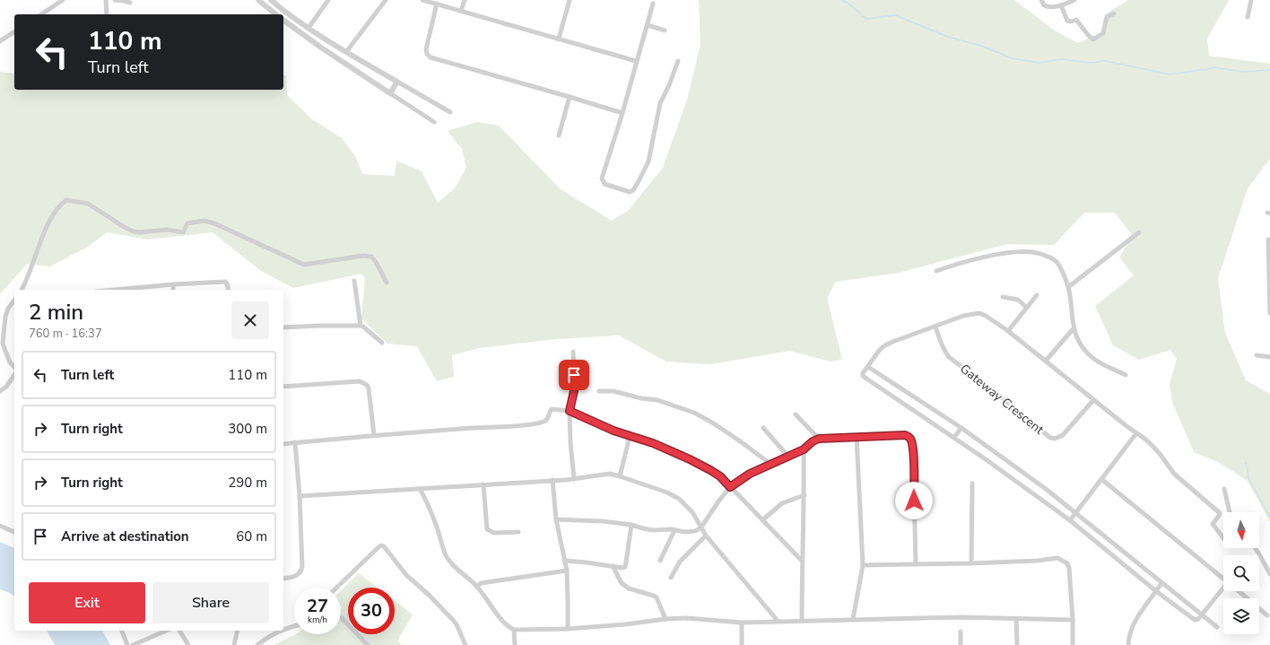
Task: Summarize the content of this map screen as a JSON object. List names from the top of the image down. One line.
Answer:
{"streets":{"street":["Gateway Crescent"]},"north":"bottom","page":{"turn":["110 m","Turn left"],"heading":["2 min","760 m · 16:37"],"list":[{"name":"Turn left","value":"110 m"},{"name":"Turn right","value":"300 m"},{"name":"Turn right","value":"290 m"},{"name":"Arrive at destination","value":"60 m"}],"buttons":["Exit","Share"],"speed":"27 km/h","limit":"30"}}
